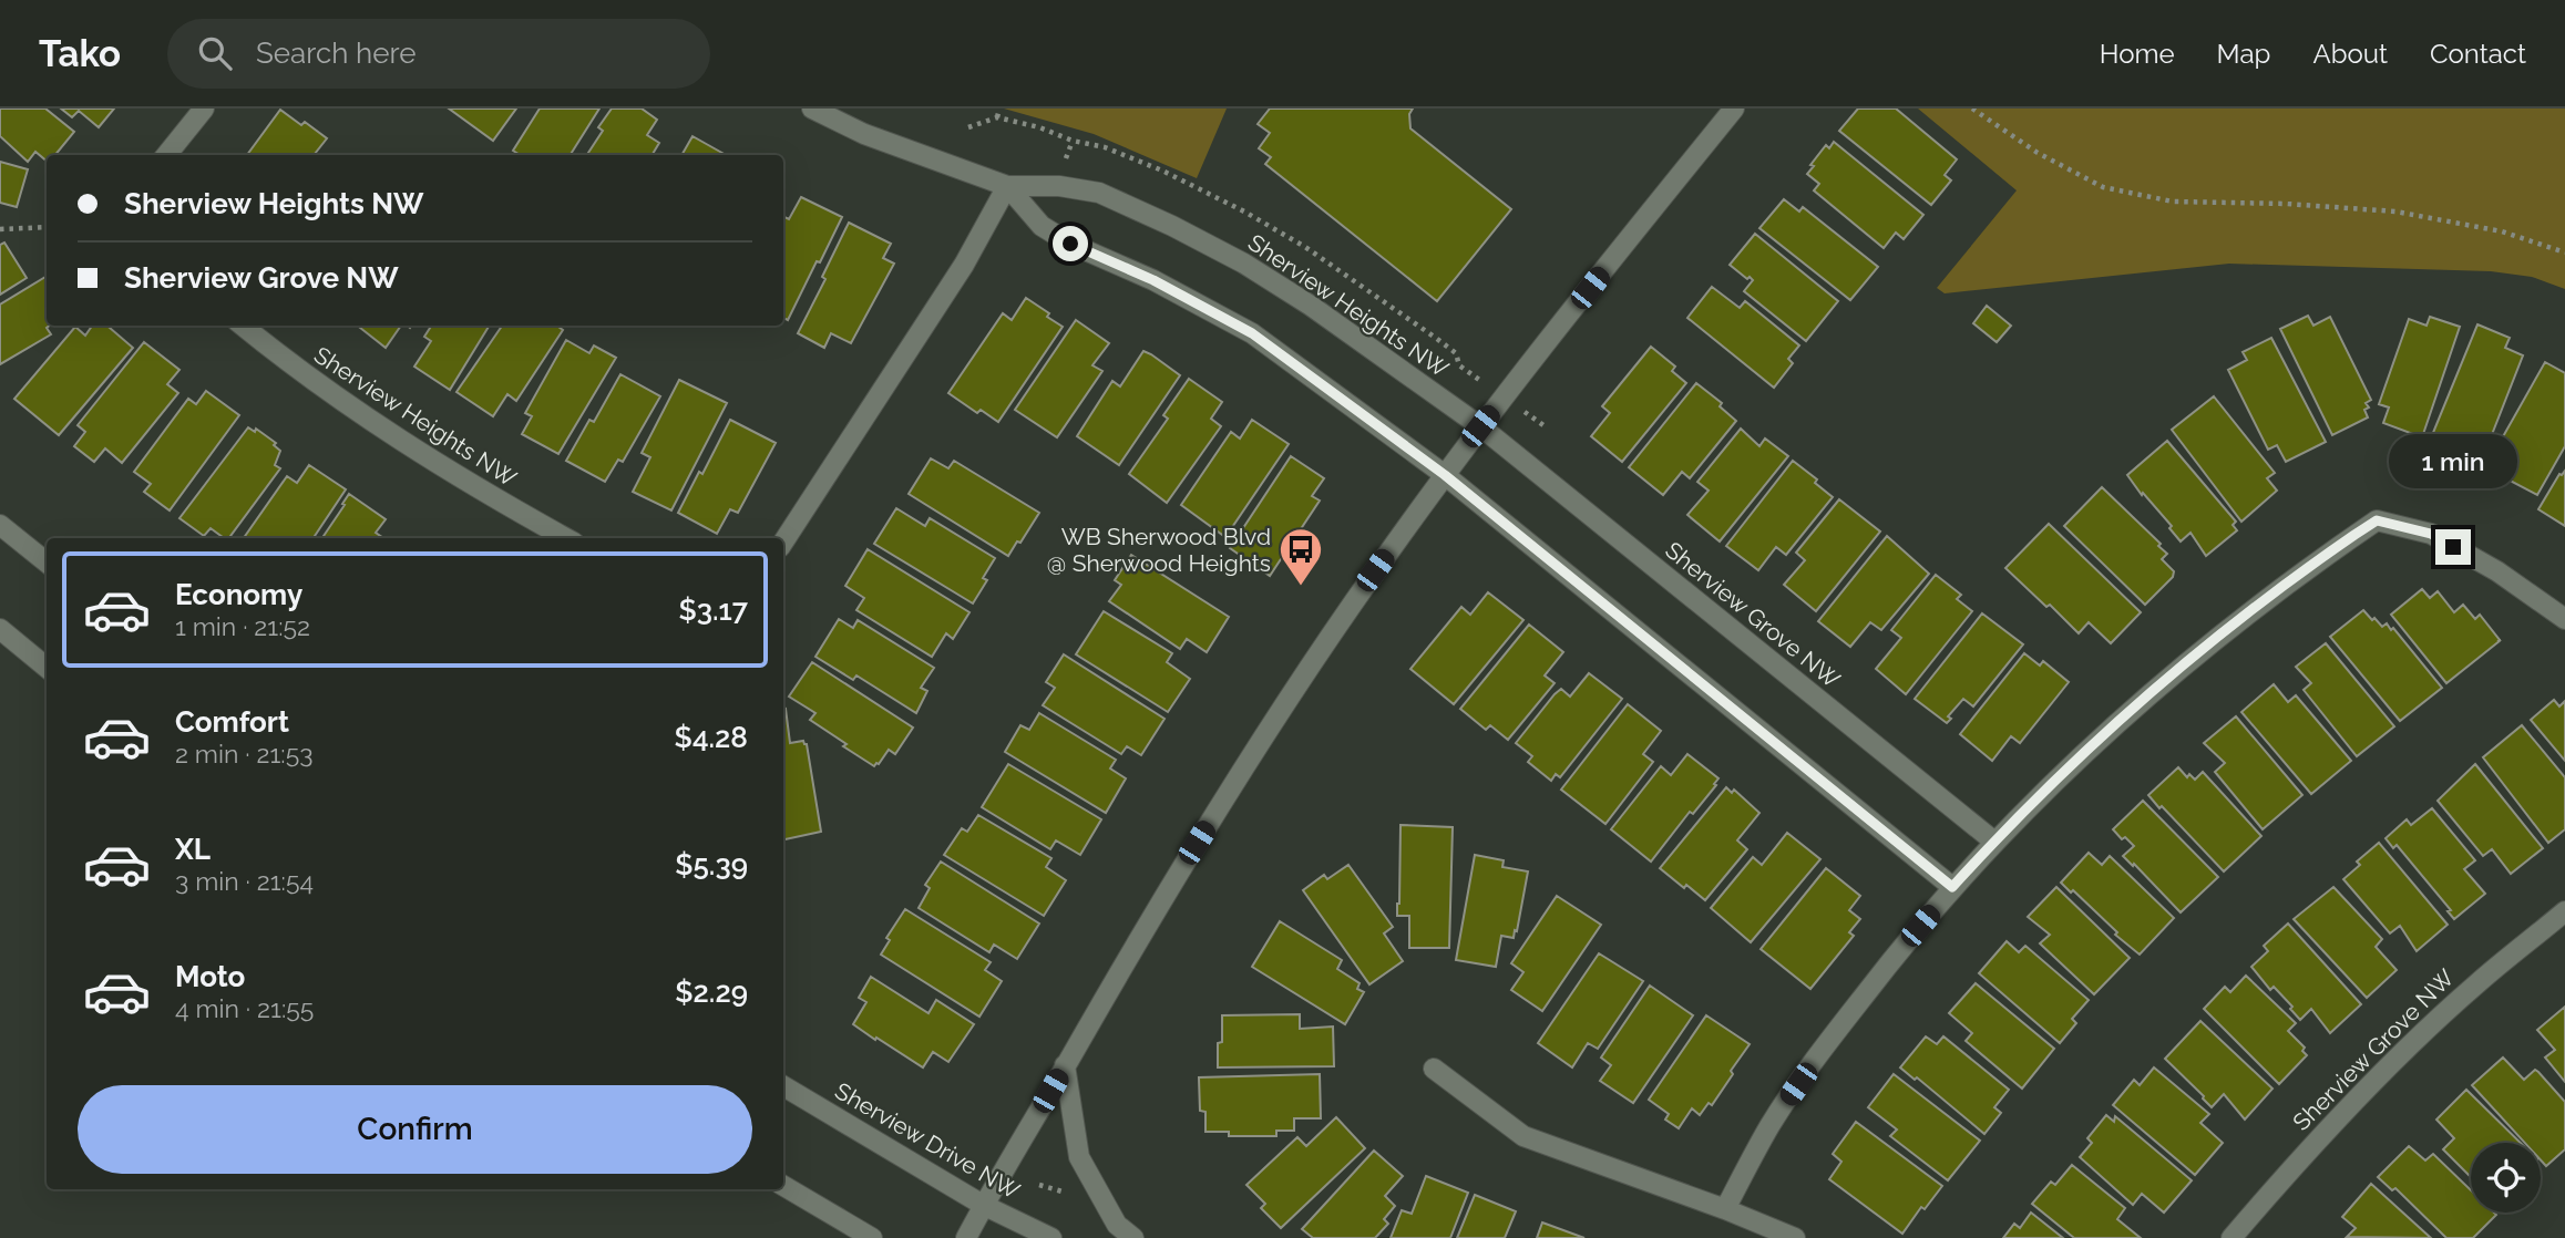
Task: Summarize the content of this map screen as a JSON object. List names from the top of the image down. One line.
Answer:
{"streets":{"street":["Sherview Heights NW","Sherview Grove NW","Sherview Drive NW"]},"crossings":[["Sherview Heights NW","Sherview Grove NW"]],"places":{"bus stop":["WB Sherwood Blvd @ Sherwood Heights"]},"page":{"header":"Tako","search":"Search here","nav":["Home","Map","About","Contact"],"banner":["Sherview Heights NW","Sherview Grove NW"],"bubble":"1 min","list":[{"name":"Economy","note":"1 min · 21:52","value":"$3.17"},{"name":"Comfort","note":"2 min · 21:53","value":"$4.28"},{"name":"XL","note":"3 min · 21:54","value":"$5.39"},{"name":"Moto","note":"4 min · 21:55","value":"$2.29"}],"buttons":"Confirm"}}
